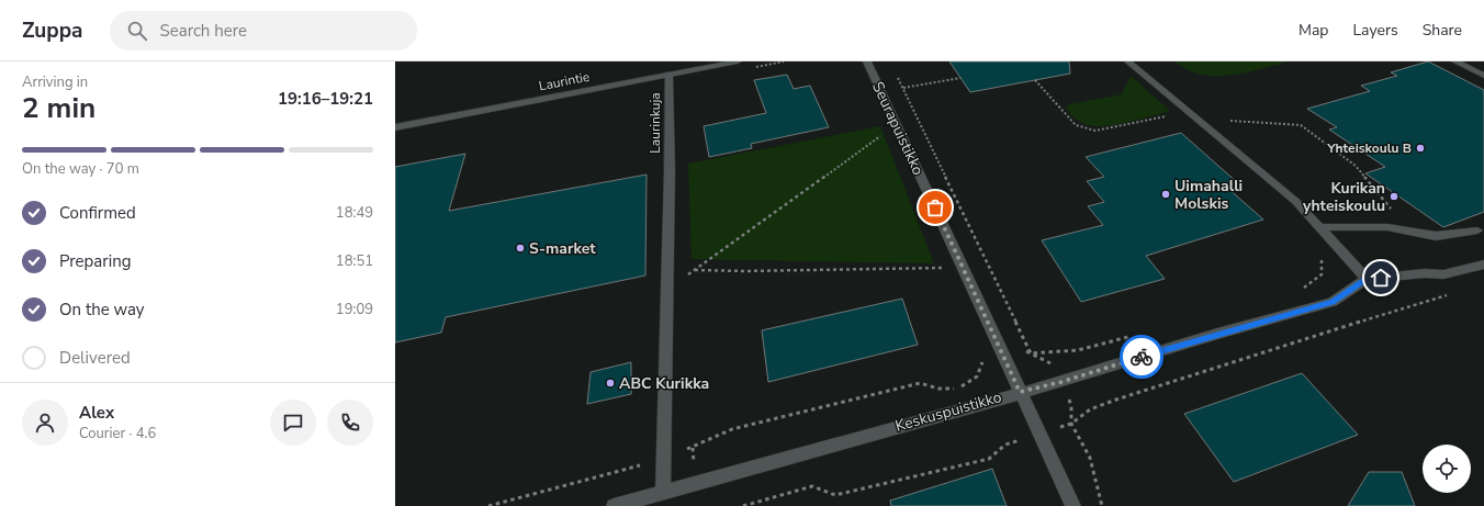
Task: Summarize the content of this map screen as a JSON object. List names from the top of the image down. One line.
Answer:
{"streets":{"street":["Laurintie","Laurinkuja","Seurapuistikko","Keskuspuistikko"]},"crossings":[["Laurintie","Laurinkuja"],["Laurinkuja","Keskuspuistikko"],["Seurapuistikko","Keskuspuistikko"]],"places":["Yhteiskoulu B","Uimahalli Molskis","Kurikan yhteiskoulu","S-market","ABC Kurikka"],"page":{"header":"Zuppa","search":"Search here","nav":["Map","Layers","Share"],"heading":["2 min","Arriving in","19:16–19:21"],"panel":["Alex","Courier · 4.6"],"bar":"On the way · 70 m","list":[["Confirmed","18:49"],["Preparing","18:51"],["On the way","19:09"],"Delivered"]}}
